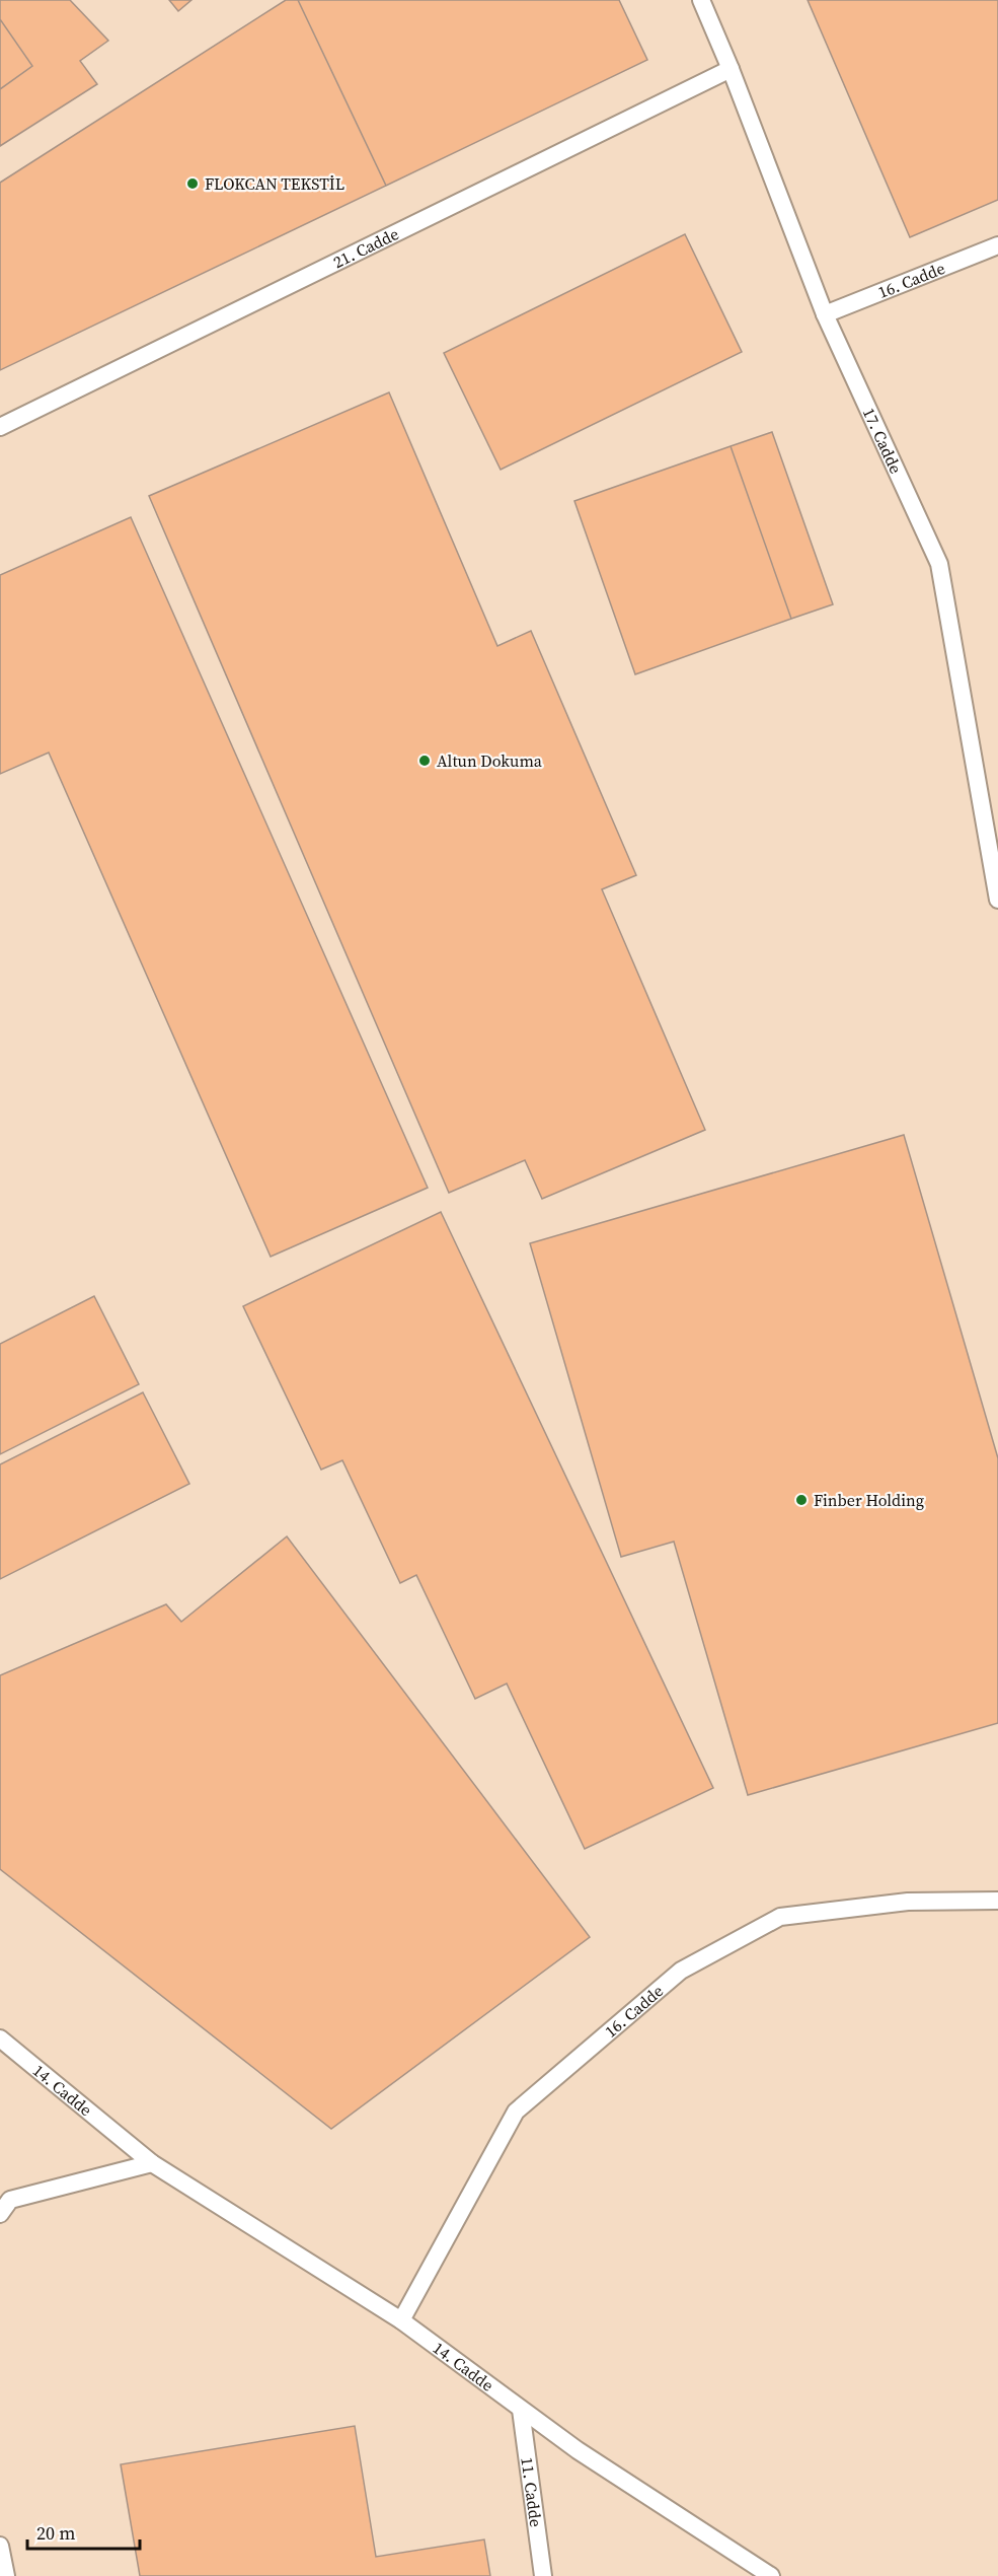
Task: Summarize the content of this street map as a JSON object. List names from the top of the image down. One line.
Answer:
{"streets":{"lane":["21. Cadde","16. Cadde","17. Cadde","14. Cadde","11. Cadde"]},"crossings":[["21. Cadde","17. Cadde"],["16. Cadde","17. Cadde"],["16. Cadde","14. Cadde"],["14. Cadde","11. Cadde"]],"places":["FLOKCAN TEKSTİL","Altun Dokuma","Finber Holding"],"scale_bar":"20 m"}
